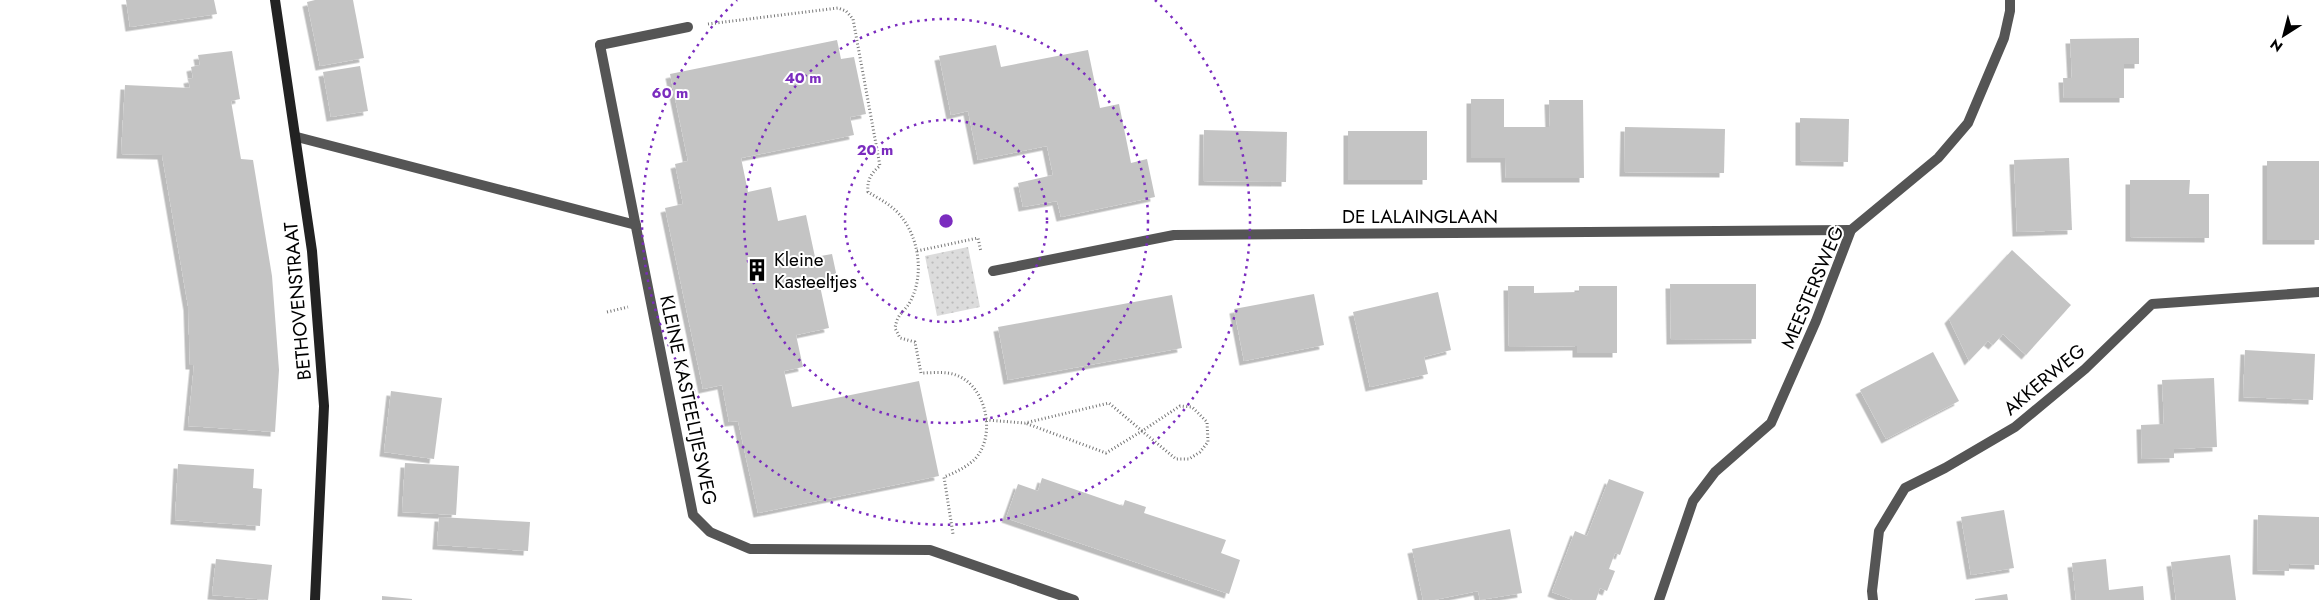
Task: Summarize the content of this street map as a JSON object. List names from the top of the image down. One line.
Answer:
{"streets":{"main road":["BETHOVENSTRAAT"],"street":["DE LALAINGLAAN","MEESTERSWEG","AKKERWEG","KLEINE KASTEELTJESWEG"]},"crossings":[["DE LALAINGLAAN","MEESTERSWEG"]],"places":{"building":["Kleine Kasteeltjes"]},"north":"bottom left","rings":["40 m","60 m","20 m"]}
